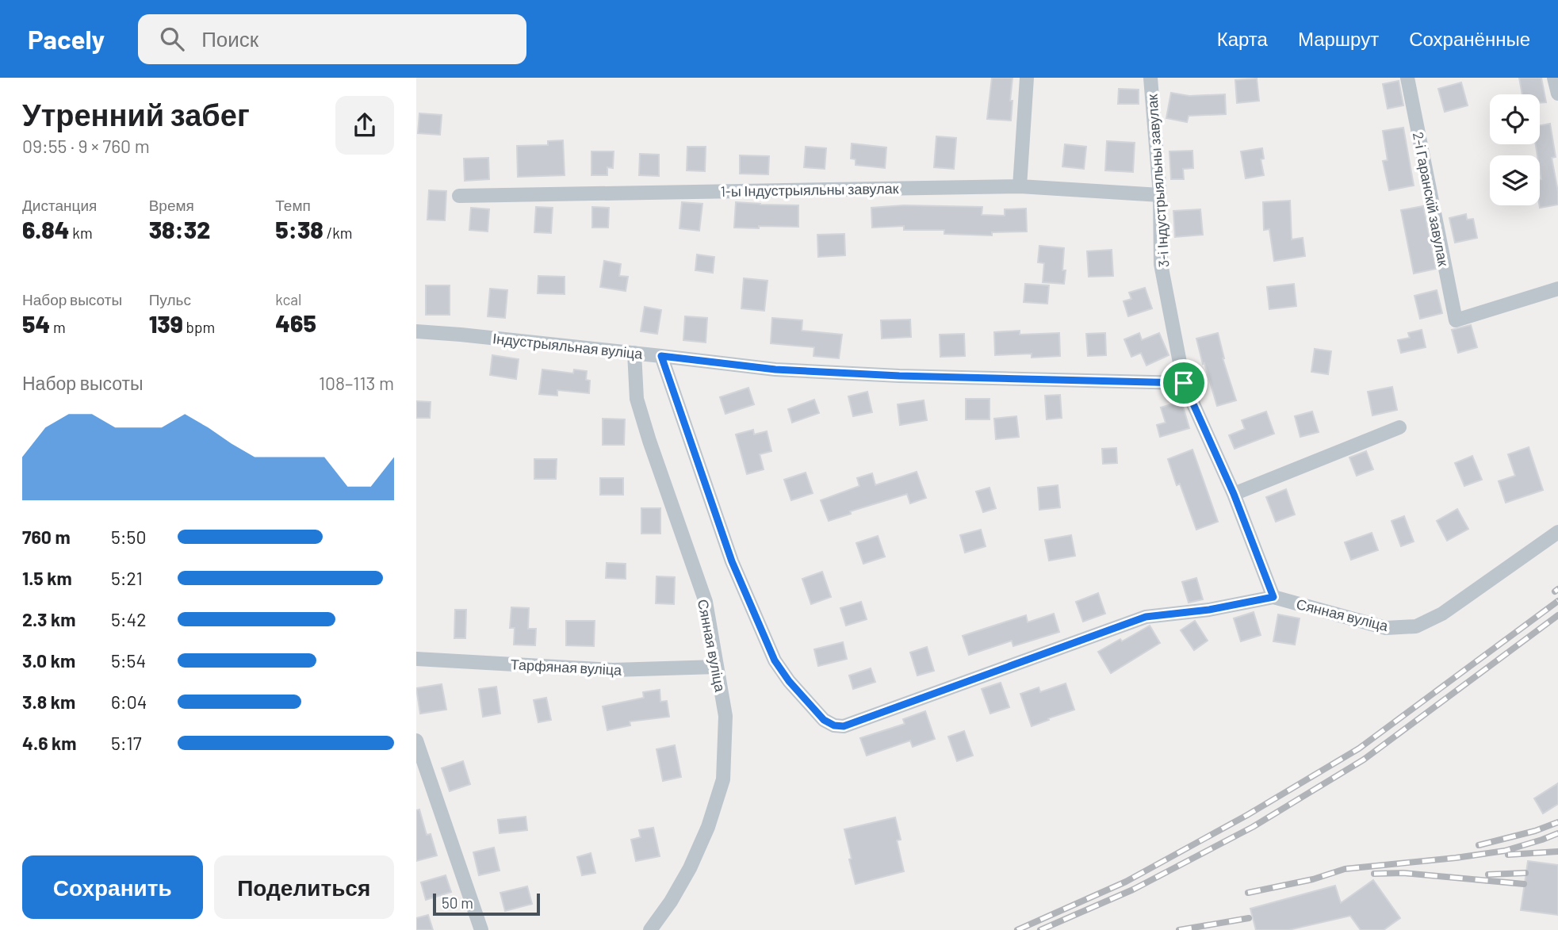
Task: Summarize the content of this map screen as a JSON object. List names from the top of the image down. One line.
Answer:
{"streets":{"street":["3-і Індустрыяльны завулак","1-ы Індустрыяльны завулак","2-і Гаранскій завулак","Індустрыяльная вуліца","Сянная вуліца","Тарфяная вуліца"]},"crossings":[["3-і Індустрыяльны завулак","1-ы Індустрыяльны завулак"],["3-і Індустрыяльны завулак","Індустрыяльная вуліца"],["3-і Індустрыяльны завулак","Сянная вуліца"],["Індустрыяльная вуліца","Сянная вуліца"],["Сянная вуліца","Тарфяная вуліца"]],"scale_bar":"50 m","page":{"header":"Pacely","search":"Поиск","nav":["Карта","Маршрут","Сохранённые"],"heading":["Утренний забег","09:55 · 9 × 760 m"],"stats":[["Дистанция","6.84 km"],["Время","38:32"],["Темп","5:38 /km"],["Набор высоты","54 m"],["Пульс","139 bpm"],["kcal","465"]],"chart":["Набор высоты","108–113 m"],"list":[{"name":"760 m","note":"5:50"},{"name":"1.5 km","note":"5:21"},{"name":"2.3 km","note":"5:42"},{"name":"3.0 km","note":"5:54"},{"name":"3.8 km","note":"6:04"},{"name":"4.6 km","note":"5:17"}],"buttons":["Сохранить","Поделиться"],"scale":"50 m"}}
